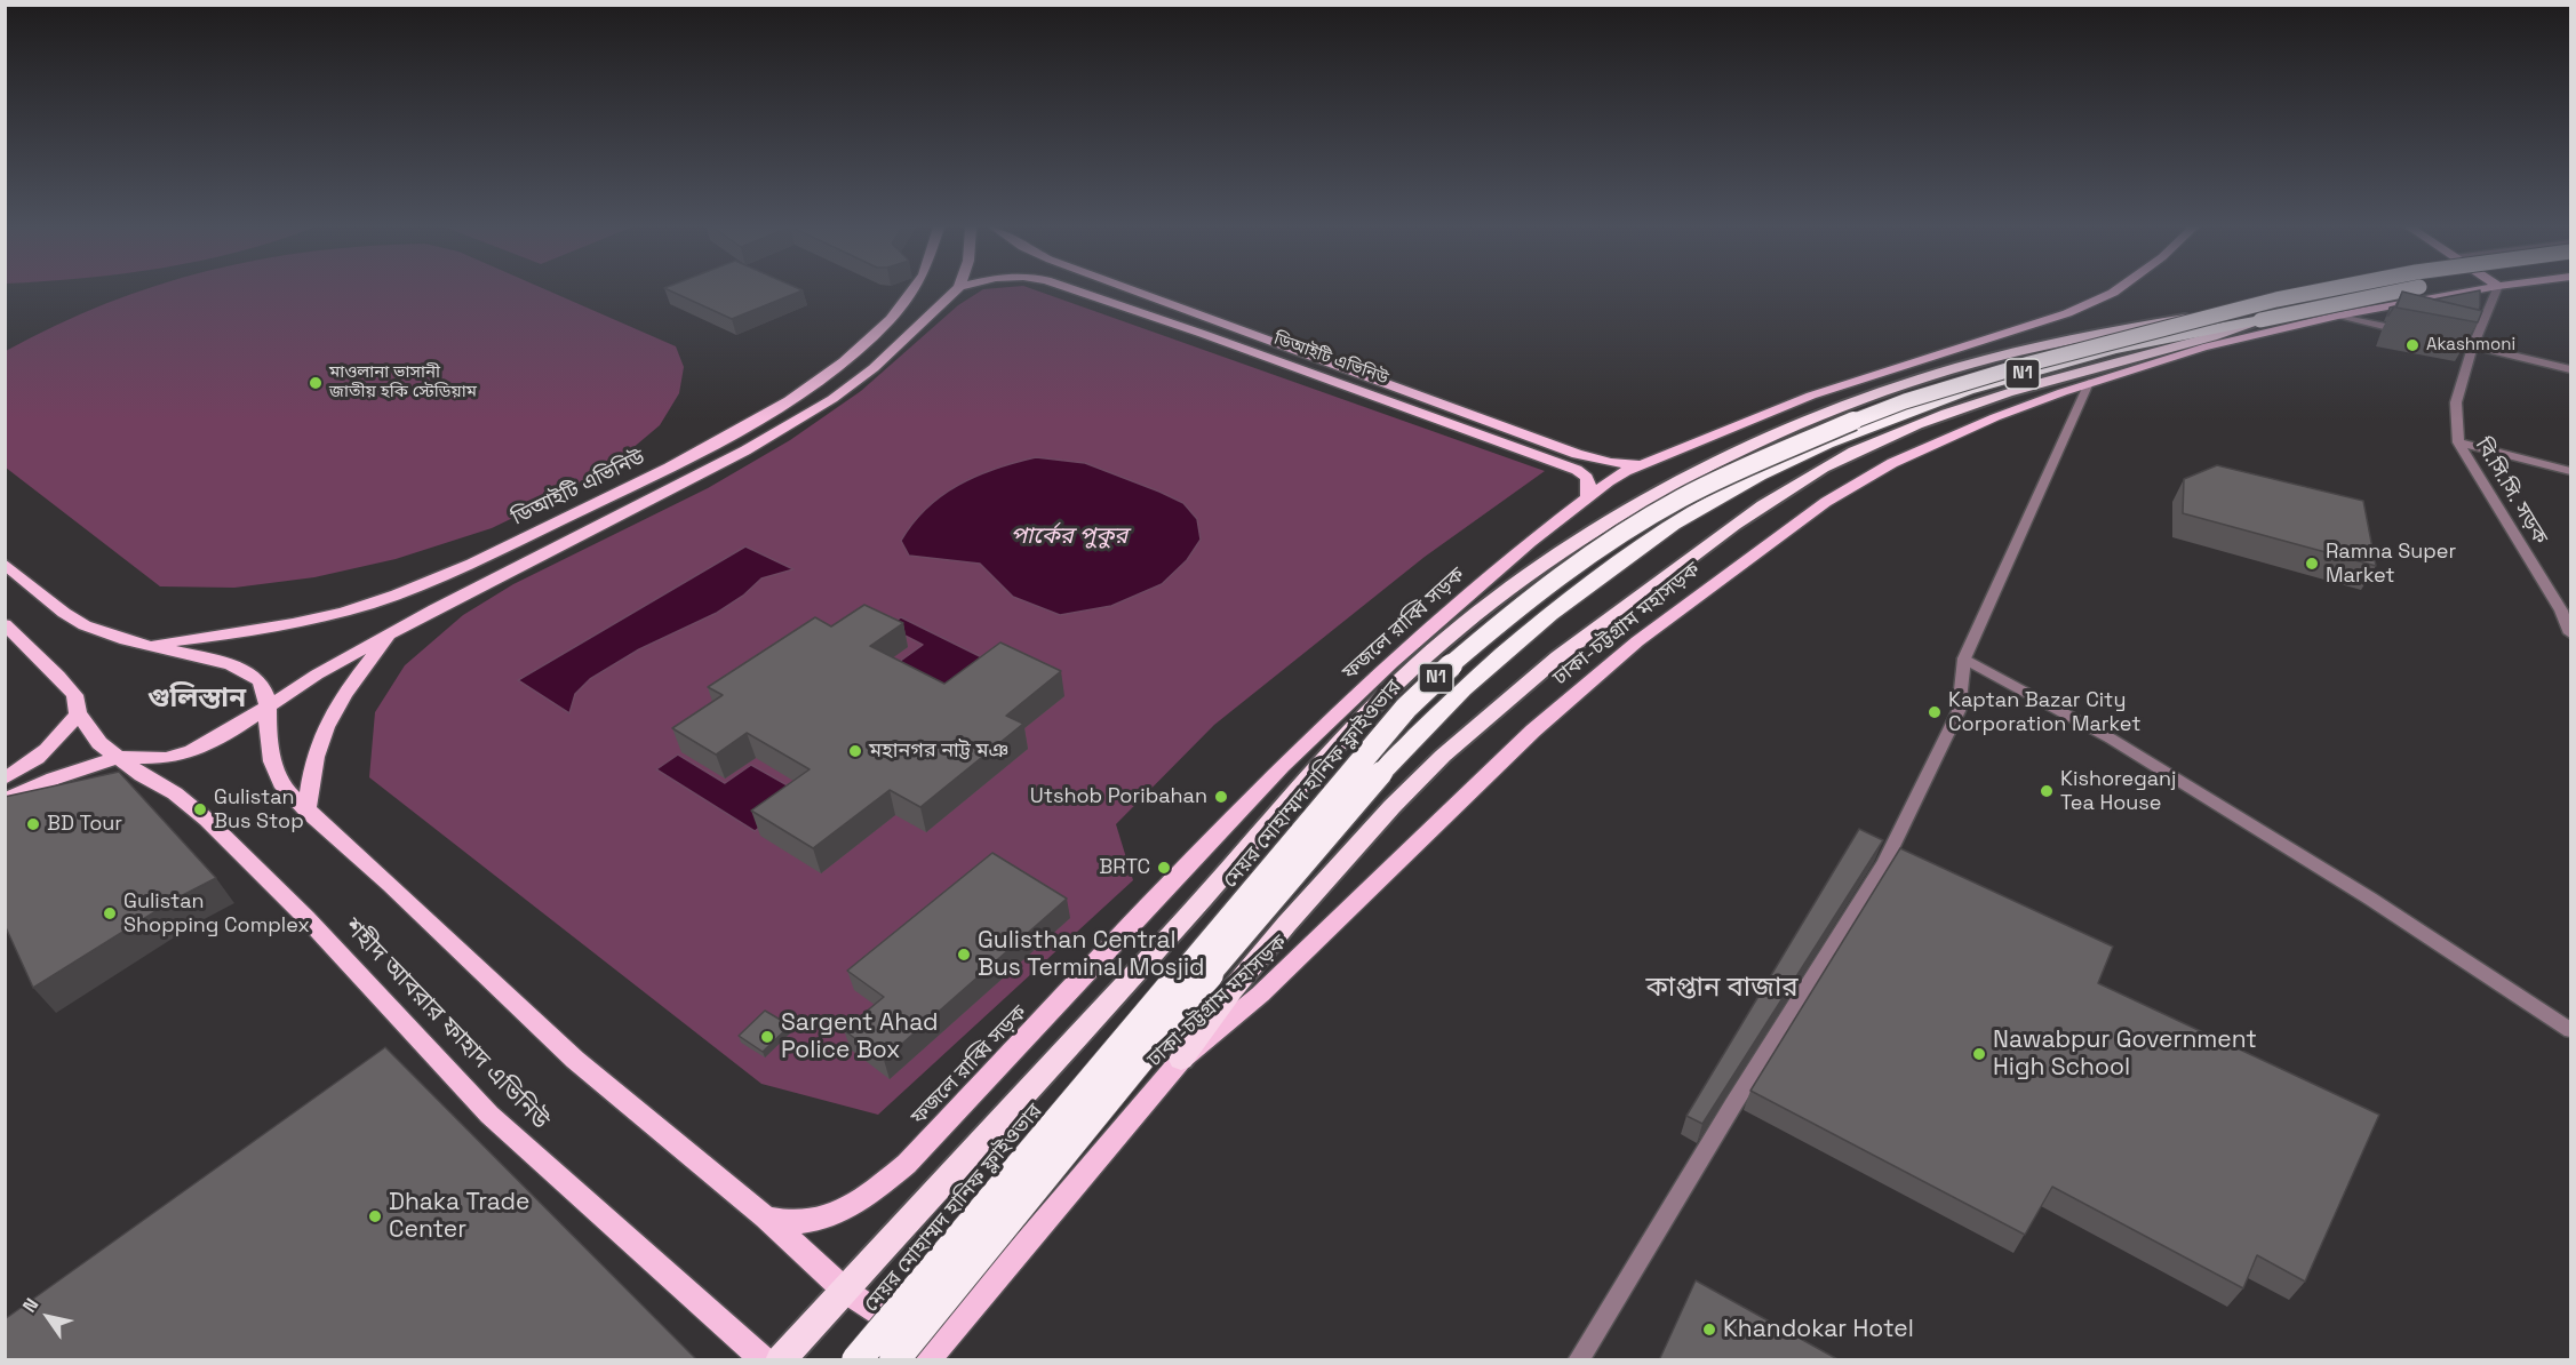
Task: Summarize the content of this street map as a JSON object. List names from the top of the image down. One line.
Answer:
{"streets":{"highway":["N1","মেয়র মোহাম্মদ হানিফ ফ্লাইওভার"],"main road":["ডিআইটি এভিনিউ","ফজলে রাব্বি সড়ক","ঢাকা-চট্টগ্রাম মহাসড়ক","শহীদ আবরার ফাহাদ এভিনিউ"],"street":["বি.সি.সি. সড়ক"]},"crossings":[["ডিআইটি এভিনিউ","ফজলে রাব্বি সড়ক"]],"districts":["গুলিস্তান","কাপ্তান বাজার"],"water":["পার্কের পুকুর"],"places":["Akashmoni","মাওলানা ভাসানী জাতীয় হকি স্টেডিয়াম","Ramna Super Market","Kaptan Bazar City Corporation Market","মহানগর নাট্ট মঞ","Kishoreganj Tea House","Utshob Poribahan","Gulistan Bus Stop","BD Tour","BRTC","Gulistan Shopping Complex","Gulisthan Central Bus Terminal Mosjid","Sargent Ahad Police Box","Nawabpur Government High School","Dhaka Trade Center","Khandokar Hotel"],"north":"top left"}
